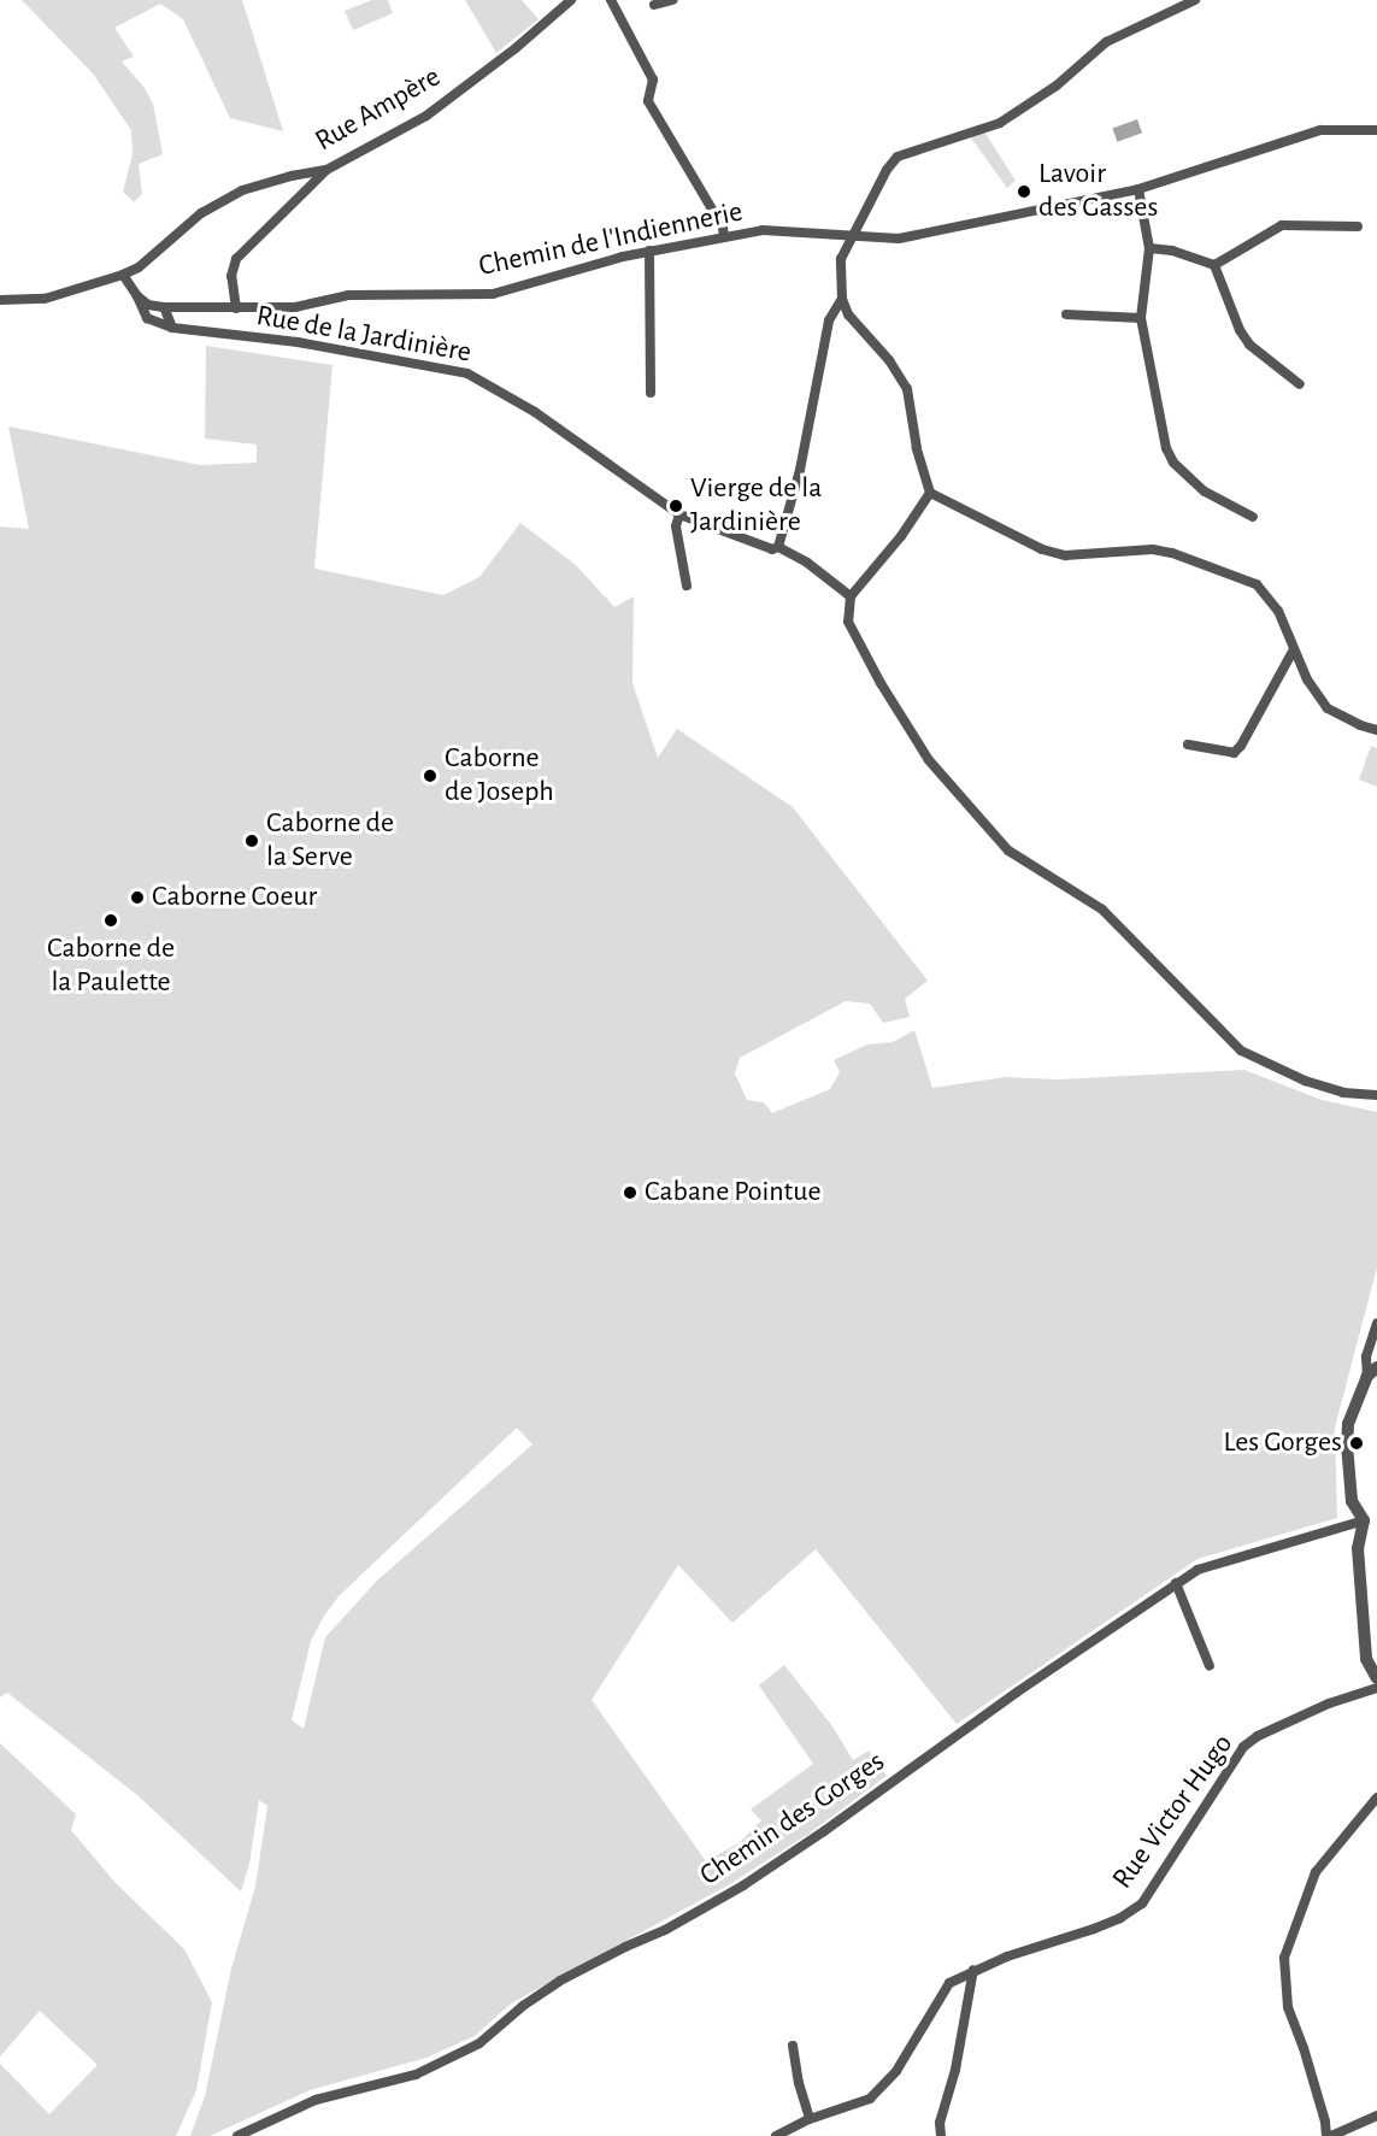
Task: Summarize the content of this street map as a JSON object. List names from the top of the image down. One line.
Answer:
{"streets":{"street":["Rue Ampère","Chemin de l'Indiennerie","Rue de la Jardinière","Rue Victor Hugo","Chemin des Gorges"]},"crossings":[["Rue Ampère","Rue de la Jardinière"]],"places":["Lavoir des Gasses","Vierge de la Jardinière","Caborne de Joseph","Caborne de la Serve","Caborne Coeur","Caborne de la Paulette","Cabane Pointue","Les Gorges"]}
